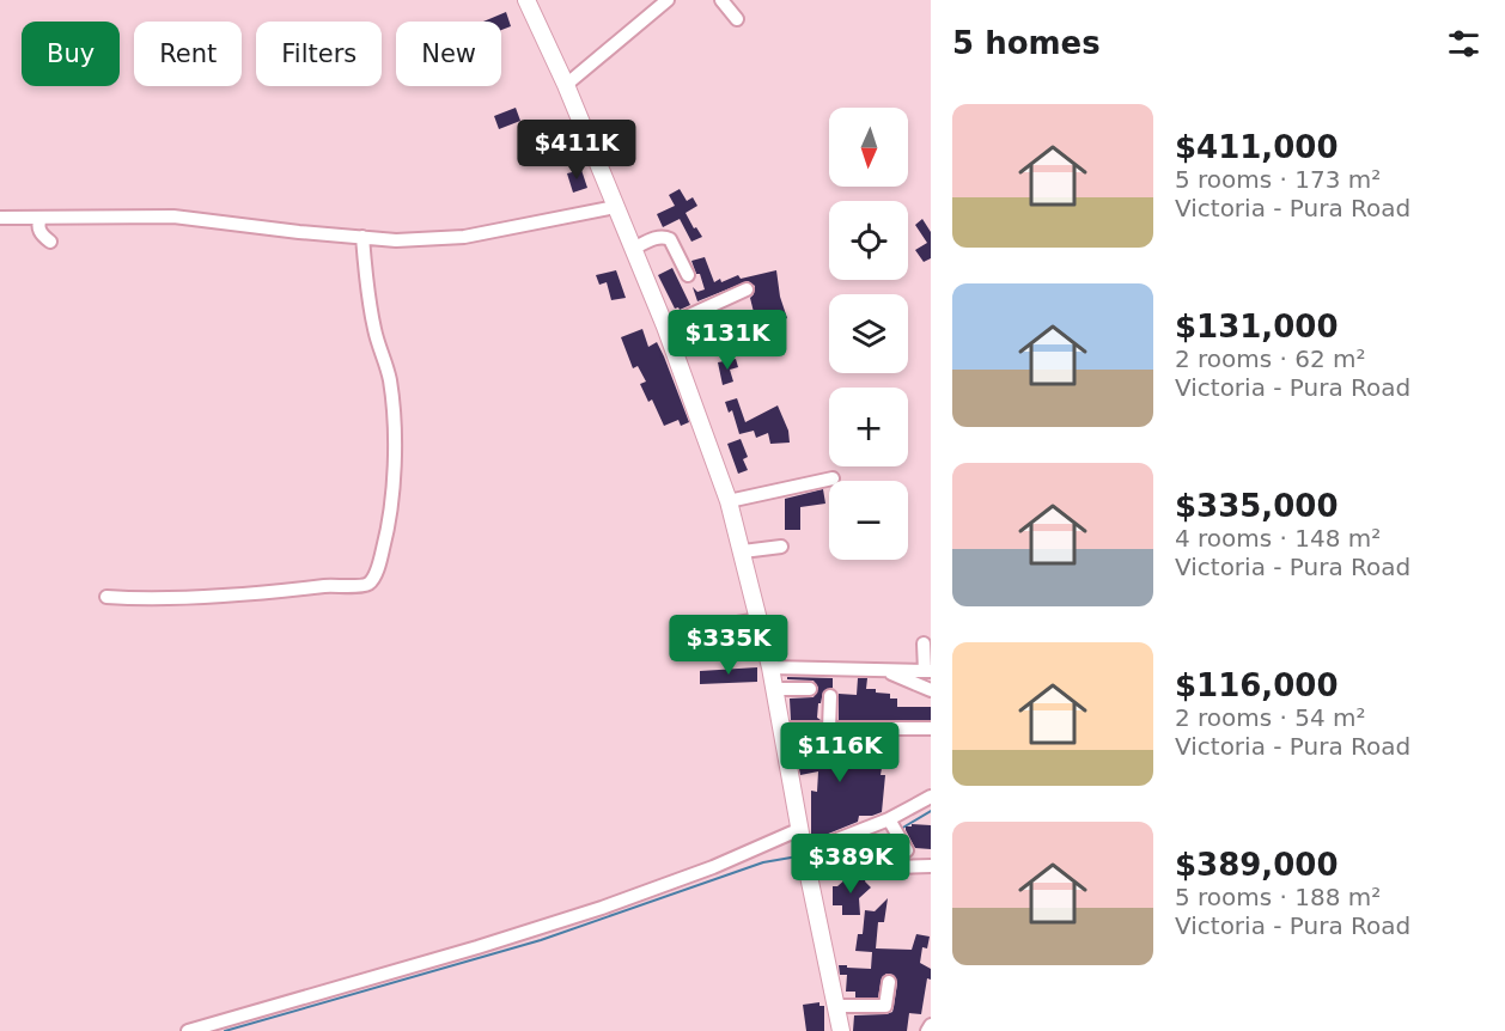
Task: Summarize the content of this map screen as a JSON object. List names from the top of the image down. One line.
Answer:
{"north":"bottom","page":{"heading":"5 homes","chip":["Buy","Rent","Filters","New"],"list":[{"name":"$411,000","note":"5 rooms · 173 m² · Victoria - Pura Road"},{"name":"$131,000","note":"2 rooms · 62 m² · Victoria - Pura Road"},{"name":"$335,000","note":"4 rooms · 148 m² · Victoria - Pura Road"},{"name":"$116,000","note":"2 rooms · 54 m² · Victoria - Pura Road"},{"name":"$389,000","note":"5 rooms · 188 m² · Victoria - Pura Road"}],"map_buttons":["+","−"],"price":["$411K","$131K","$335K","$116K","$389K"]}}
